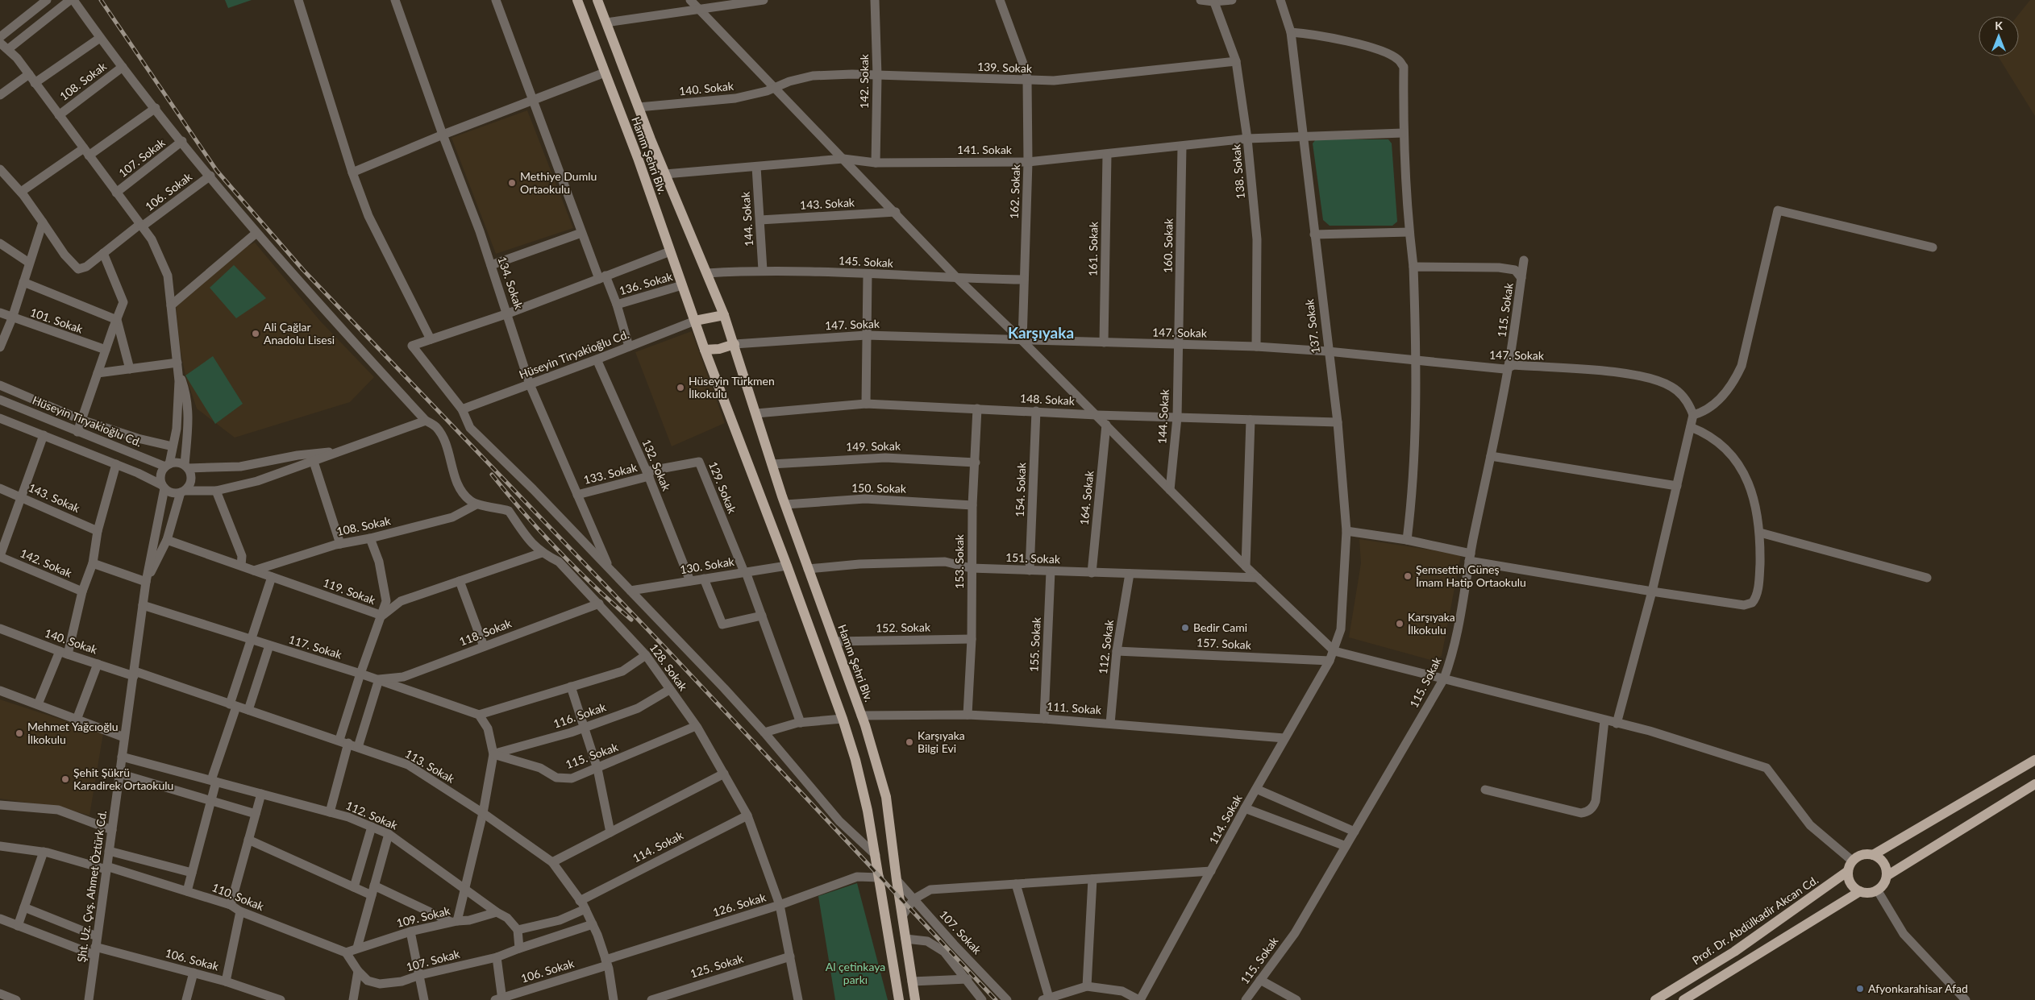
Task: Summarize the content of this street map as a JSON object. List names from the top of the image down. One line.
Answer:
{"streets":{"main road":["Hamm Şehri Blv.","Prof. Dr. Abdülkadir Akcan Cd."],"street":["139. Sokak","108. Sokak","142. Sokak","140. Sokak","141. Sokak","107. Sokak","138. Sokak","106. Sokak","162. Sokak","143. Sokak","144. Sokak","160. Sokak","161. Sokak","145. Sokak","134. Sokak","136. Sokak","115. Sokak","101. Sokak","147. Sokak","137. Sokak","Hüseyin Tiryakioğlu Cd.","148. Sokak","149. Sokak","132. Sokak","133. Sokak","129. Sokak","150. Sokak","154. Sokak","164. Sokak","151. Sokak","153. Sokak","130. Sokak","119. Sokak","152. Sokak","118. Sokak","157. Sokak","155. Sokak","117. Sokak","112. Sokak","128. Sokak","111. Sokak","116. Sokak","113. Sokak","114. Sokak","Şht. Uz. Çvş. Ahmet Öztürk Cd.","110. Sokak","126. Sokak","109. Sokak","125. Sokak"]},"crossings":[["139. Sokak","142. Sokak"],["139. Sokak","140. Sokak"],["139. Sokak","138. Sokak"],["139. Sokak","162. Sokak"],["108. Sokak","119. Sokak"],["108. Sokak","128. Sokak"],["142. Sokak","141. Sokak"],["140. Sokak","Hamm Şehri Blv."],["140. Sokak","113. Sokak"],["140. Sokak","Şht. Uz. Çvş. Ahmet Öztürk Cd."],["141. Sokak","Hamm Şehri Blv."],["141. Sokak","138. Sokak"],["141. Sokak","162. Sokak"],["141. Sokak","144. Sokak"],["141. Sokak","160. Sokak"],["141. Sokak","161. Sokak"],["141. Sokak","137. Sokak"],["Hamm Şehri Blv.","107. Sokak"],["Hamm Şehri Blv.","145. Sokak"],["Hamm Şehri Blv.","136. Sokak"],["Hamm Şehri Blv.","147. Sokak"],["Hamm Şehri Blv.","Hüseyin Tiryakioğlu Cd."],["Hamm Şehri Blv.","148. Sokak"],["Hamm Şehri Blv.","149. Sokak"],["Hamm Şehri Blv.","150. Sokak"],["Hamm Şehri Blv.","151. Sokak"],["Hamm Şehri Blv.","130. Sokak"],["Hamm Şehri Blv.","152. Sokak"],["Hamm Şehri Blv.","111. Sokak"],["Hamm Şehri Blv.","126. Sokak"],["107. Sokak","113. Sokak"],["107. Sokak","110. Sokak"],["138. Sokak","147. Sokak"],["106. Sokak","113. Sokak"],["106. Sokak","Şht. Uz. Çvş. Ahmet Öztürk Cd."],["106. Sokak","126. Sokak"],["162. Sokak","145. Sokak"],["162. Sokak","147. Sokak"],["143. Sokak","144. Sokak"],["144. Sokak","160. Sokak"],["144. Sokak","145. Sokak"],["144. Sokak","147. Sokak"],["144. Sokak","148. Sokak"],["160. Sokak","147. Sokak"],["161. Sokak","147. Sokak"],["134. Sokak","Hüseyin Tiryakioğlu Cd."],["134. Sokak","133. Sokak"],["115. Sokak","147. Sokak"],["115. Sokak","128. Sokak"],["115. Sokak","116. Sokak"],["147. Sokak","137. Sokak"],["137. Sokak","148. Sokak"],["137. Sokak","114. Sokak"],["Hüseyin Tiryakioğlu Cd.","132. Sokak"],["Hüseyin Tiryakioğlu Cd.","Şht. Uz. Çvş. Ahmet Öztürk Cd."],["148. Sokak","154. Sokak"],["148. Sokak","153. Sokak"],["149. Sokak","153. Sokak"],["132. Sokak","133. Sokak"],["132. Sokak","129. Sokak"],["132. Sokak","130. Sokak"],["133. Sokak","129. Sokak"],["129. Sokak","130. Sokak"],["150. Sokak","153. Sokak"],["154. Sokak","151. Sokak"],["164. Sokak","151. Sokak"],["151. Sokak","153. Sokak"],["151. Sokak","155. Sokak"],["151. Sokak","112. Sokak"],["153. Sokak","152. Sokak"],["153. Sokak","111. Sokak"],["119. Sokak","128. Sokak"],["119. Sokak","Şht. Uz. Çvş. Ahmet Öztürk Cd."],["118. Sokak","117. Sokak"],["118. Sokak","128. Sokak"],["157. Sokak","112. Sokak"],["157. Sokak","114. Sokak"],["155. Sokak","111. Sokak"],["117. Sokak","Şht. Uz. Çvş. Ahmet Öztürk Cd."],["112. Sokak","111. Sokak"],["112. Sokak","Şht. Uz. Çvş. Ahmet Öztürk Cd."],["112. Sokak","109. Sokak"],["128. Sokak","116. Sokak"],["128. Sokak","114. Sokak"],["128. Sokak","126. Sokak"],["128. Sokak","125. Sokak"],["111. Sokak","114. Sokak"],["113. Sokak","114. Sokak"],["113. Sokak","Şht. Uz. Çvş. Ahmet Öztürk Cd."],["113. Sokak","126. Sokak"],["Şht. Uz. Çvş. Ahmet Öztürk Cd.","110. Sokak"]],"districts":["Karşıyaka"],"parks":["Al çetinkaya parkı"],"places":["Methiye Dumlu Ortaokulu","Ali Çağlar Anadolu Lisesi","Hüseyin Türkmen İlkokulu","Şemsettin Güneş İmam Hatip Ortaokulu","Karşıyaka İlkokulu","Bedir Cami","Mehmet Yağcıoğlu İlkokulu","Karşıyaka Bilgi Evi","Şehit Şükrü Karadirek Ortaokulu","Afyonkarahisar Afad"],"north":"top"}
